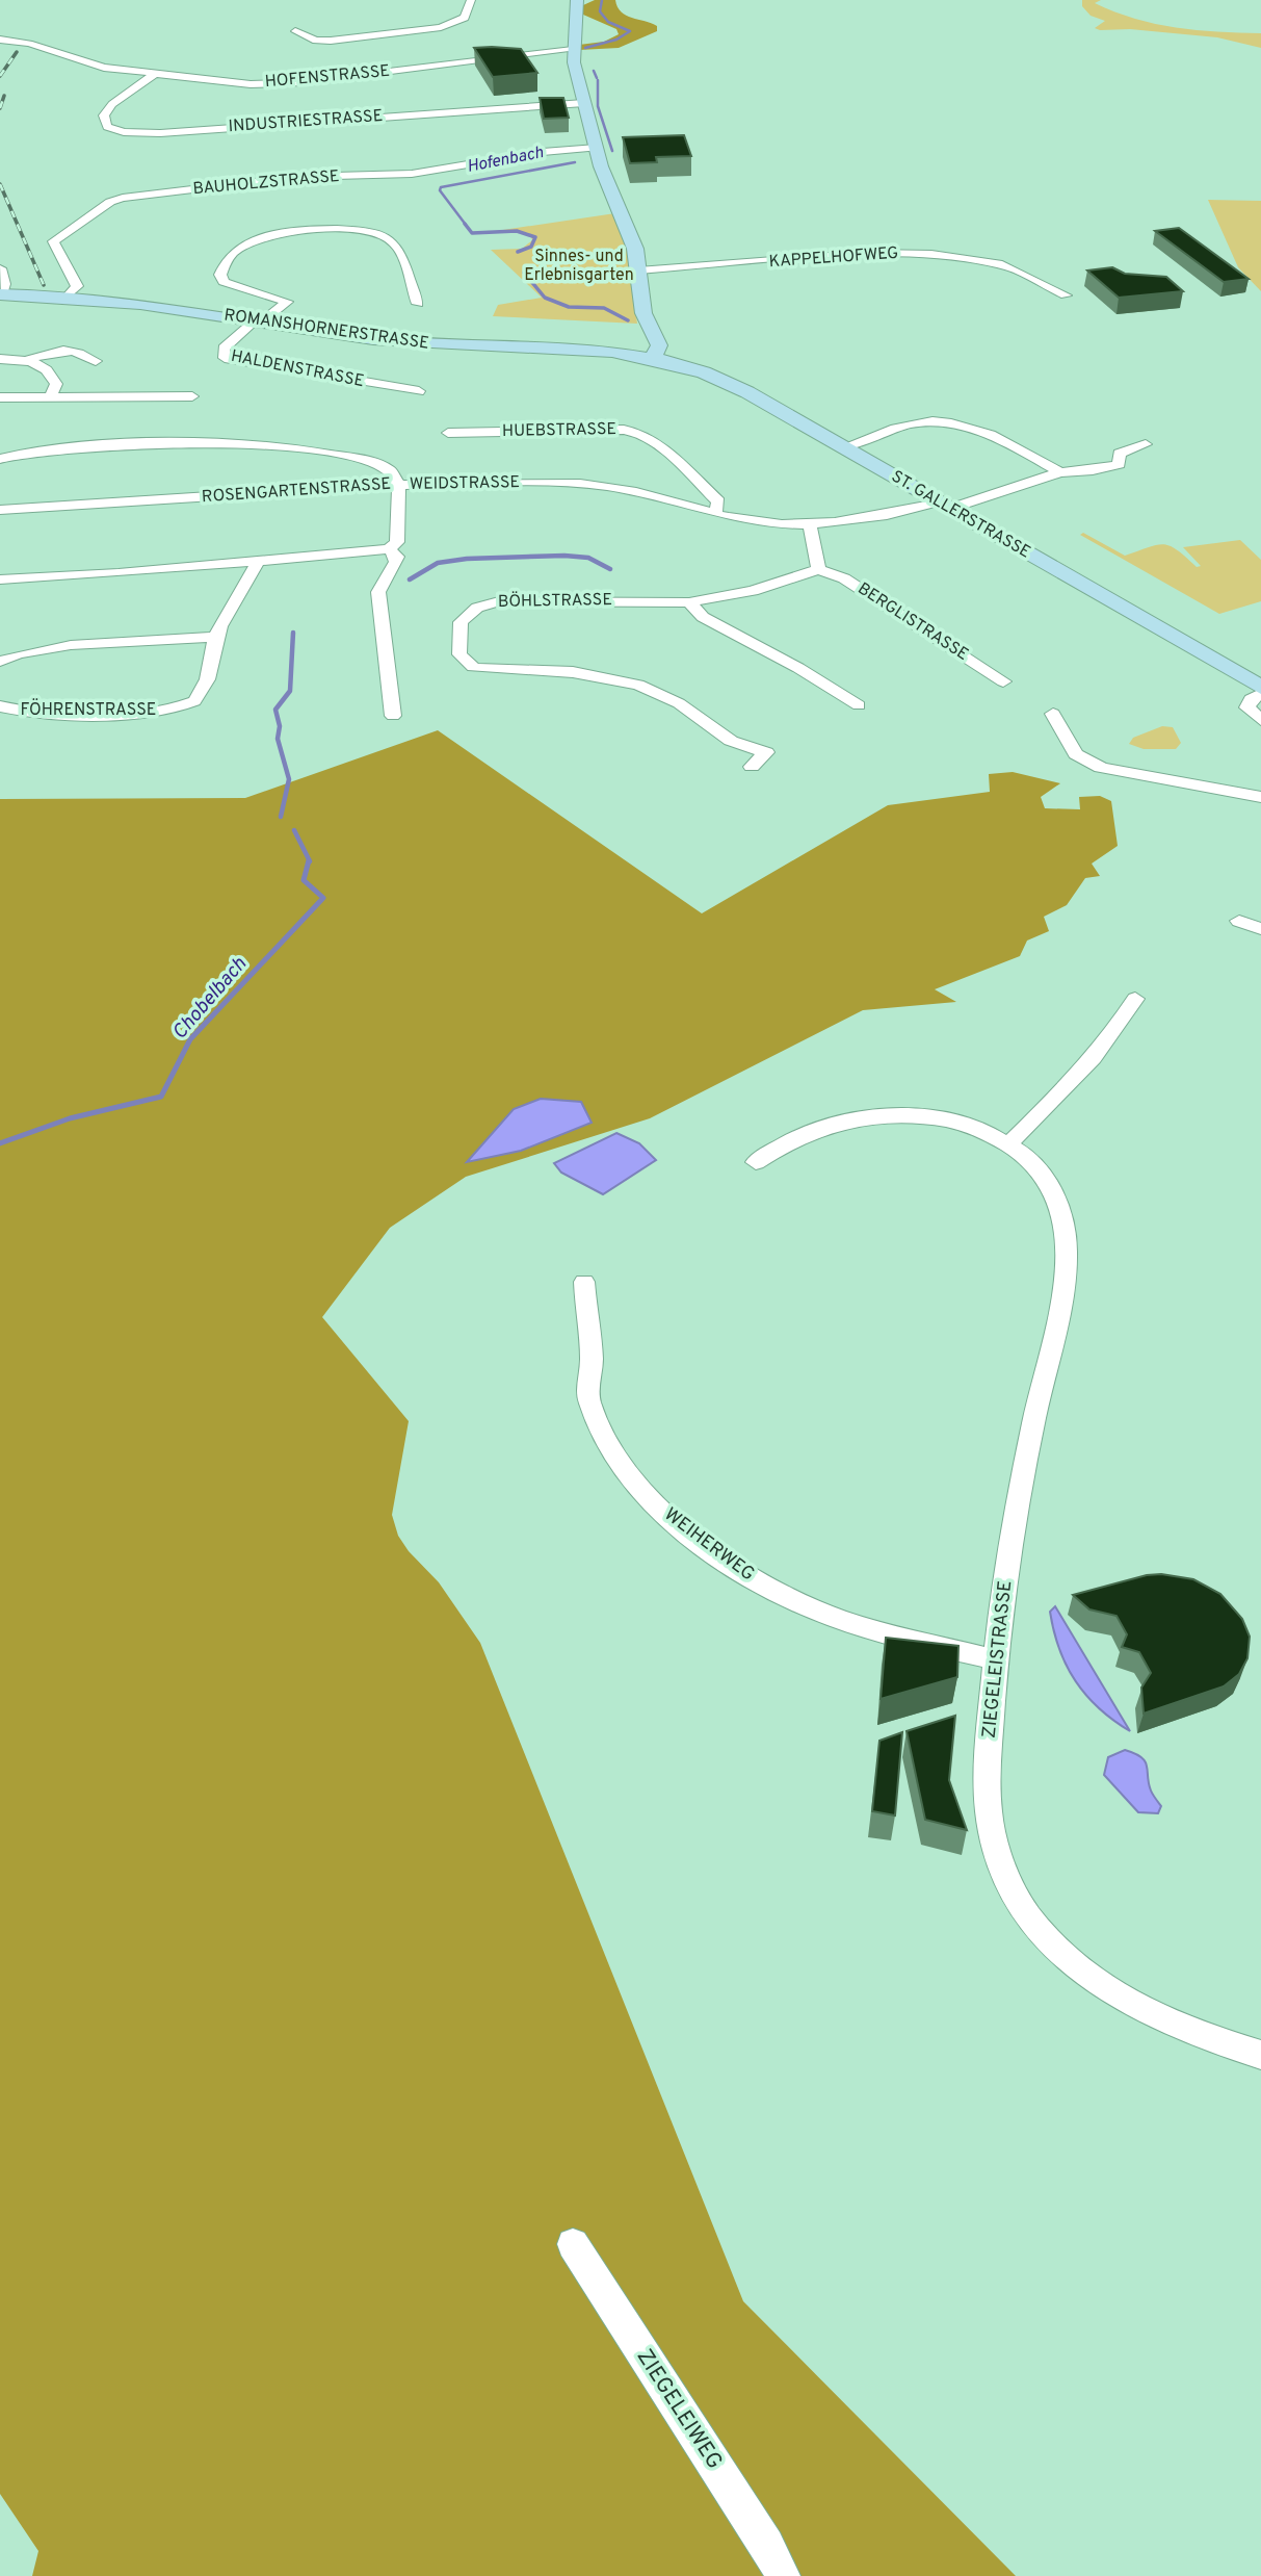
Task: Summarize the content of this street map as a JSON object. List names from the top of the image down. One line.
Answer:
{"streets":{"main road":["ROMANSHORNERSTRASSE","ST. GALLERSTRASSE"],"street":["HOFENSTRASSE","INDUSTRIESTRASSE","BAUHOLZSTRASSE","KAPPELHOFWEG","HALDENSTRASSE","HUEBSTRASSE","WEIDSTRASSE","ROSENGARTENSTRASSE","BÖHLSTRASSE","BERGLISTRASSE","FÖHRENSTRASSE","WEIHERWEG","ZIEGELEISTRASSE","ZIEGELEIWEG"]},"crossings":[["HOFENSTRASSE","INDUSTRIESTRASSE"],["BAUHOLZSTRASSE","ROMANSHORNERSTRASSE"],["ROMANSHORNERSTRASSE","HALDENSTRASSE"],["ROMANSHORNERSTRASSE","ST. GALLERSTRASSE"],["HUEBSTRASSE","WEIDSTRASSE"],["WEIDSTRASSE","ROSENGARTENSTRASSE"],["WEIDSTRASSE","ST. GALLERSTRASSE"],["BÖHLSTRASSE","BERGLISTRASSE"],["WEIHERWEG","ZIEGELEISTRASSE"]],"water":["Hofenbach","Chobelbach"],"parks":["Sinnes- und Erlebnisgarten"]}
